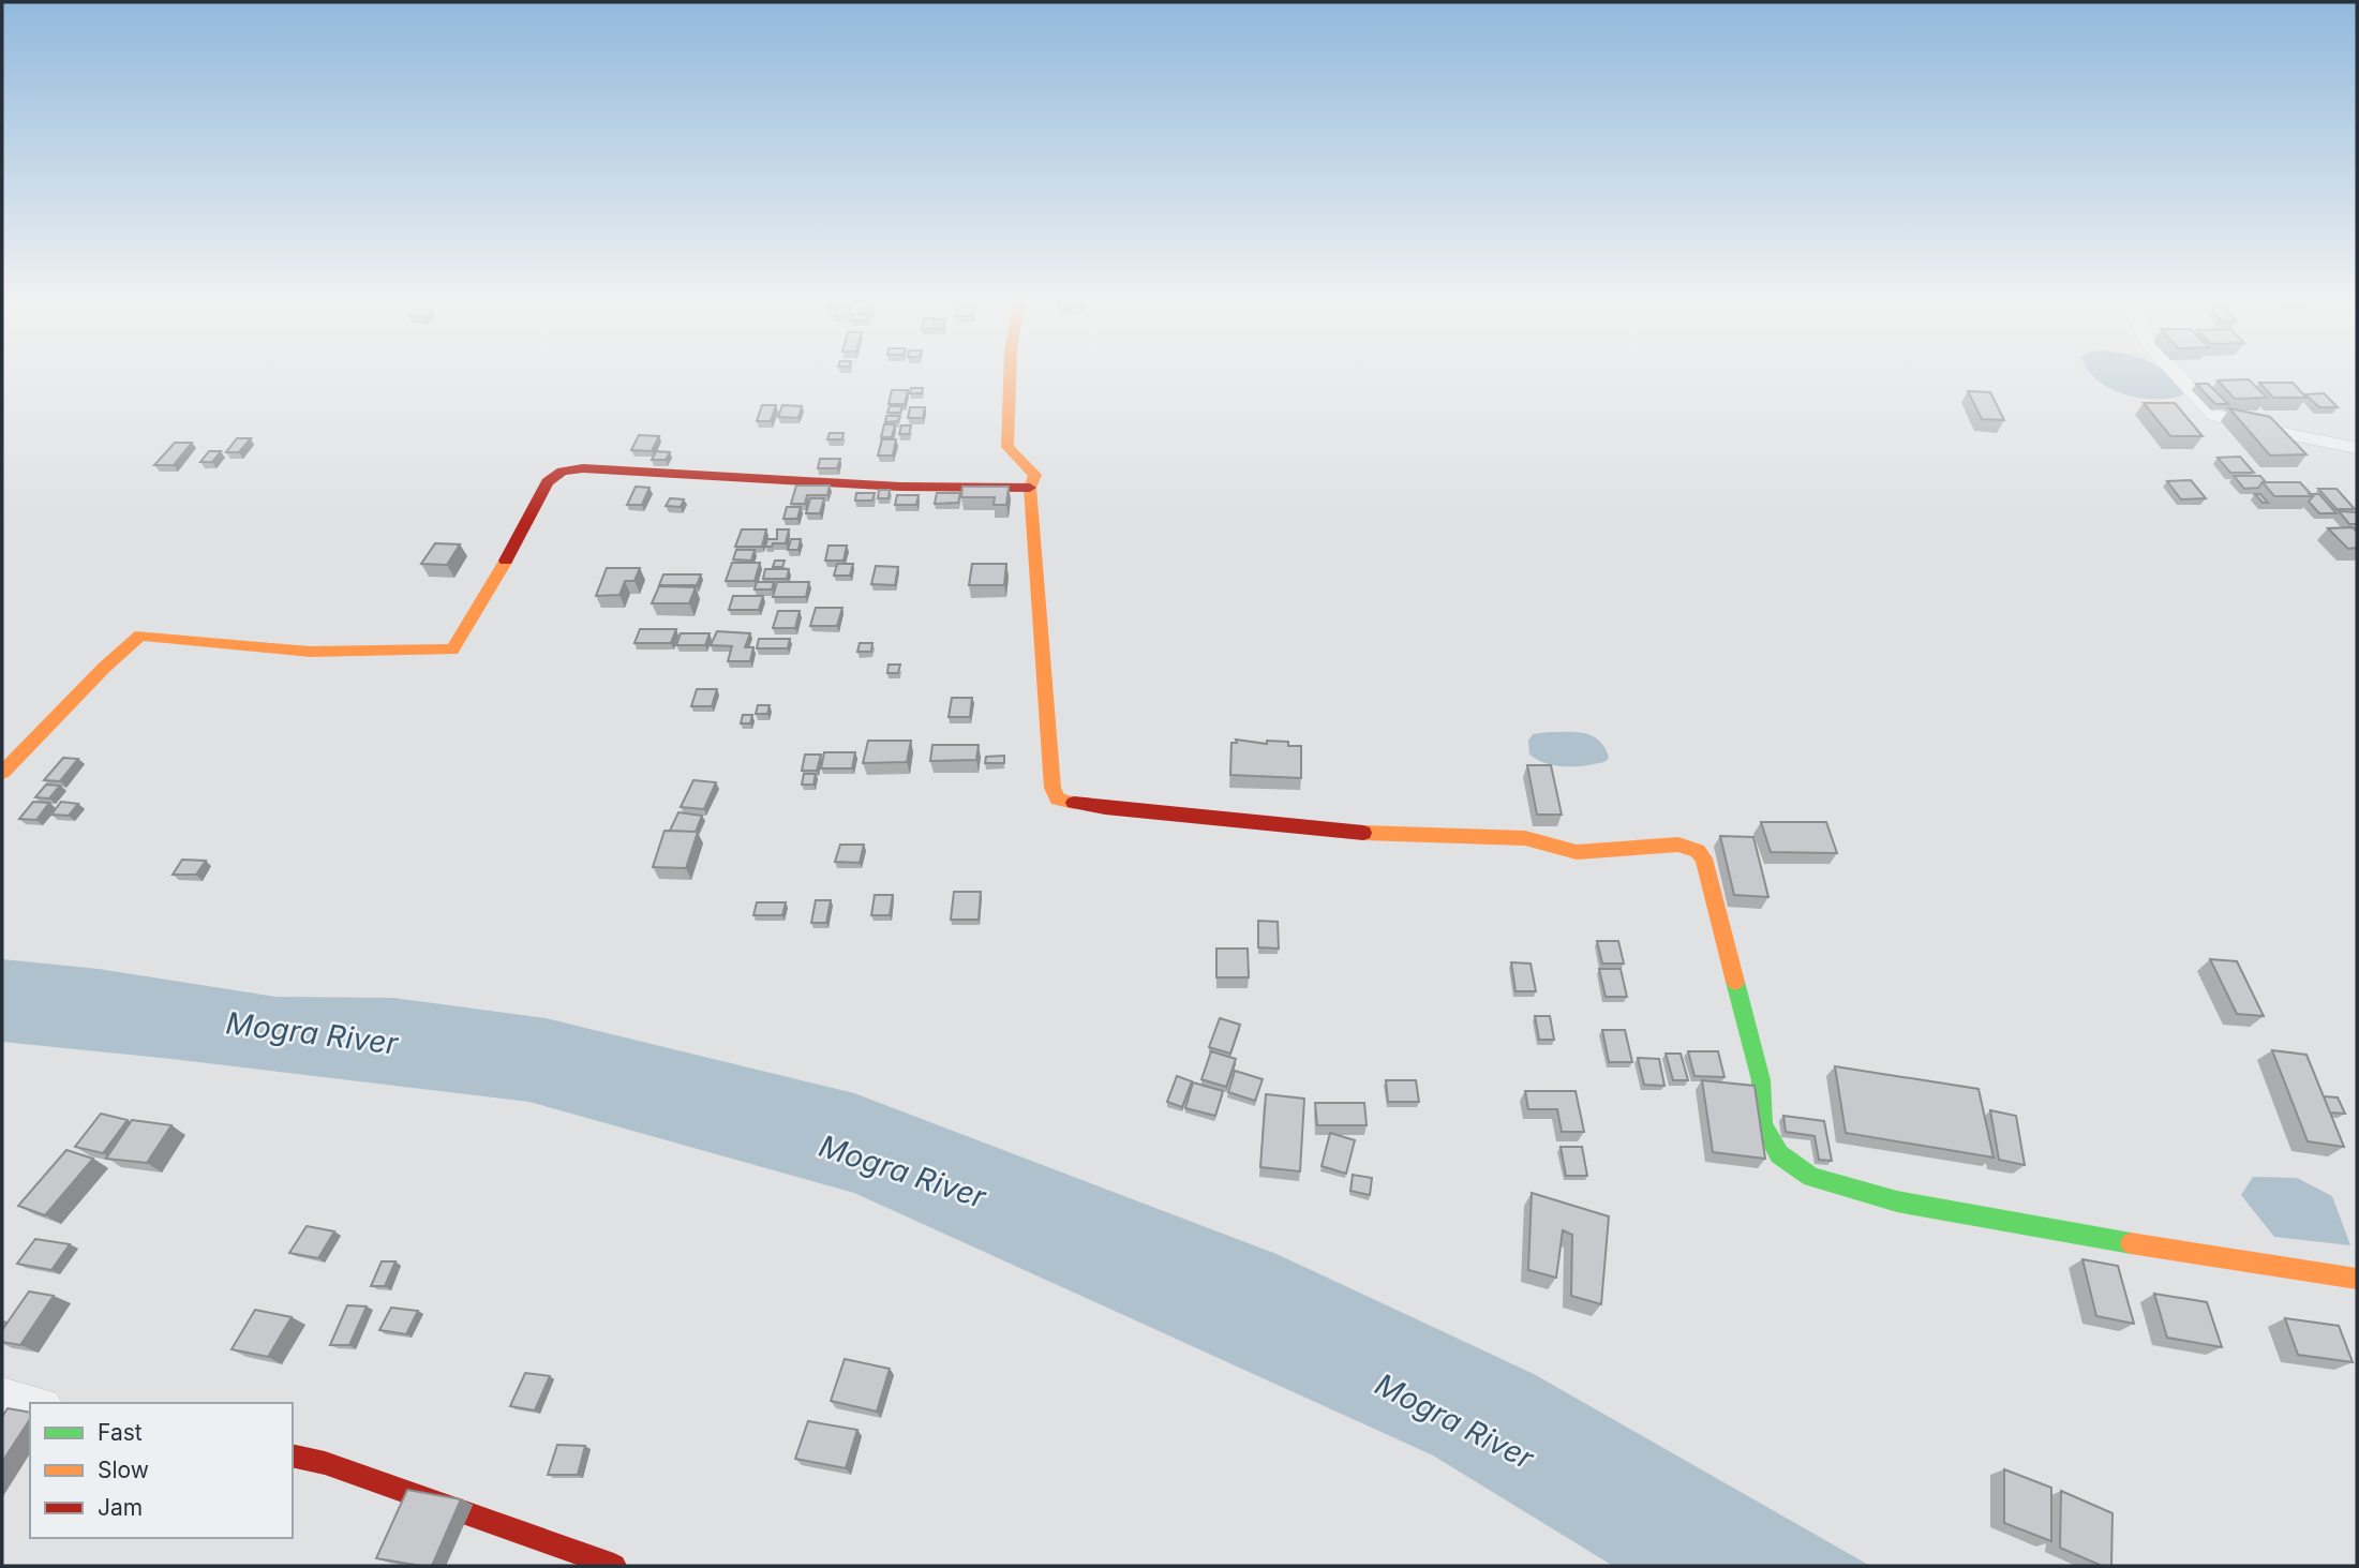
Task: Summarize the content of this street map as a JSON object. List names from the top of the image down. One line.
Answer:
{"water":["Mogra River"],"legend":["Fast","Slow","Jam"]}
